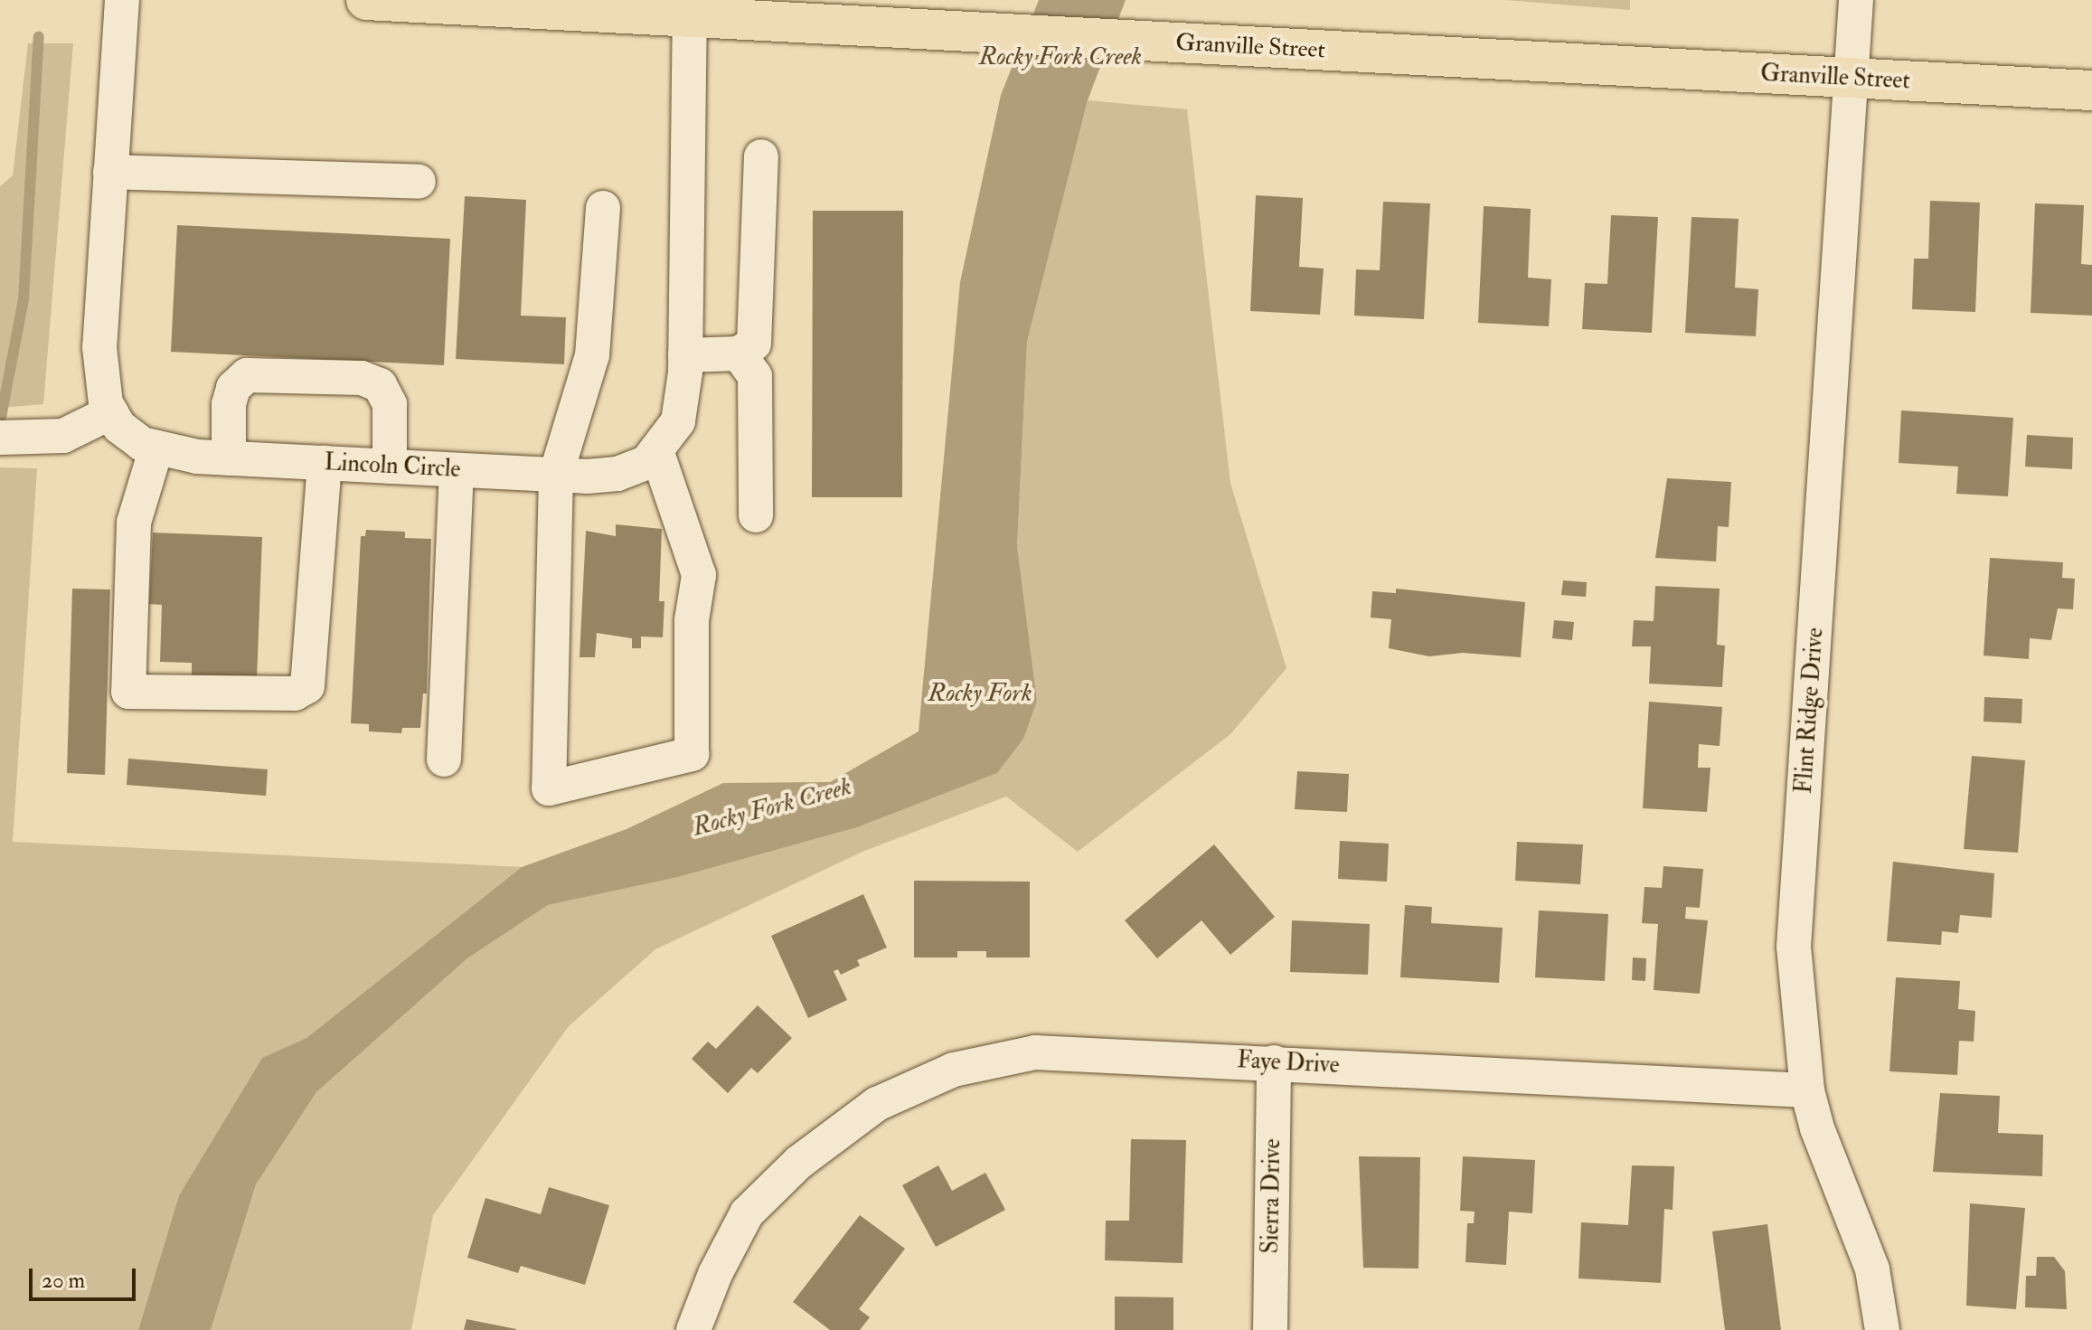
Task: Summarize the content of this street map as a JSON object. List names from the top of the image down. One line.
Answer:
{"streets":{"main road":["Granville Street"],"street":["Lincoln Circle","Flint Ridge Drive","Faye Drive","Sierra Drive"]},"crossings":[["Granville Street","Lincoln Circle"],["Granville Street","Flint Ridge Drive"],["Flint Ridge Drive","Faye Drive"],["Faye Drive","Sierra Drive"]],"water":["Rocky Fork Creek","Rocky Fork"],"scale_bar":"20 m"}
